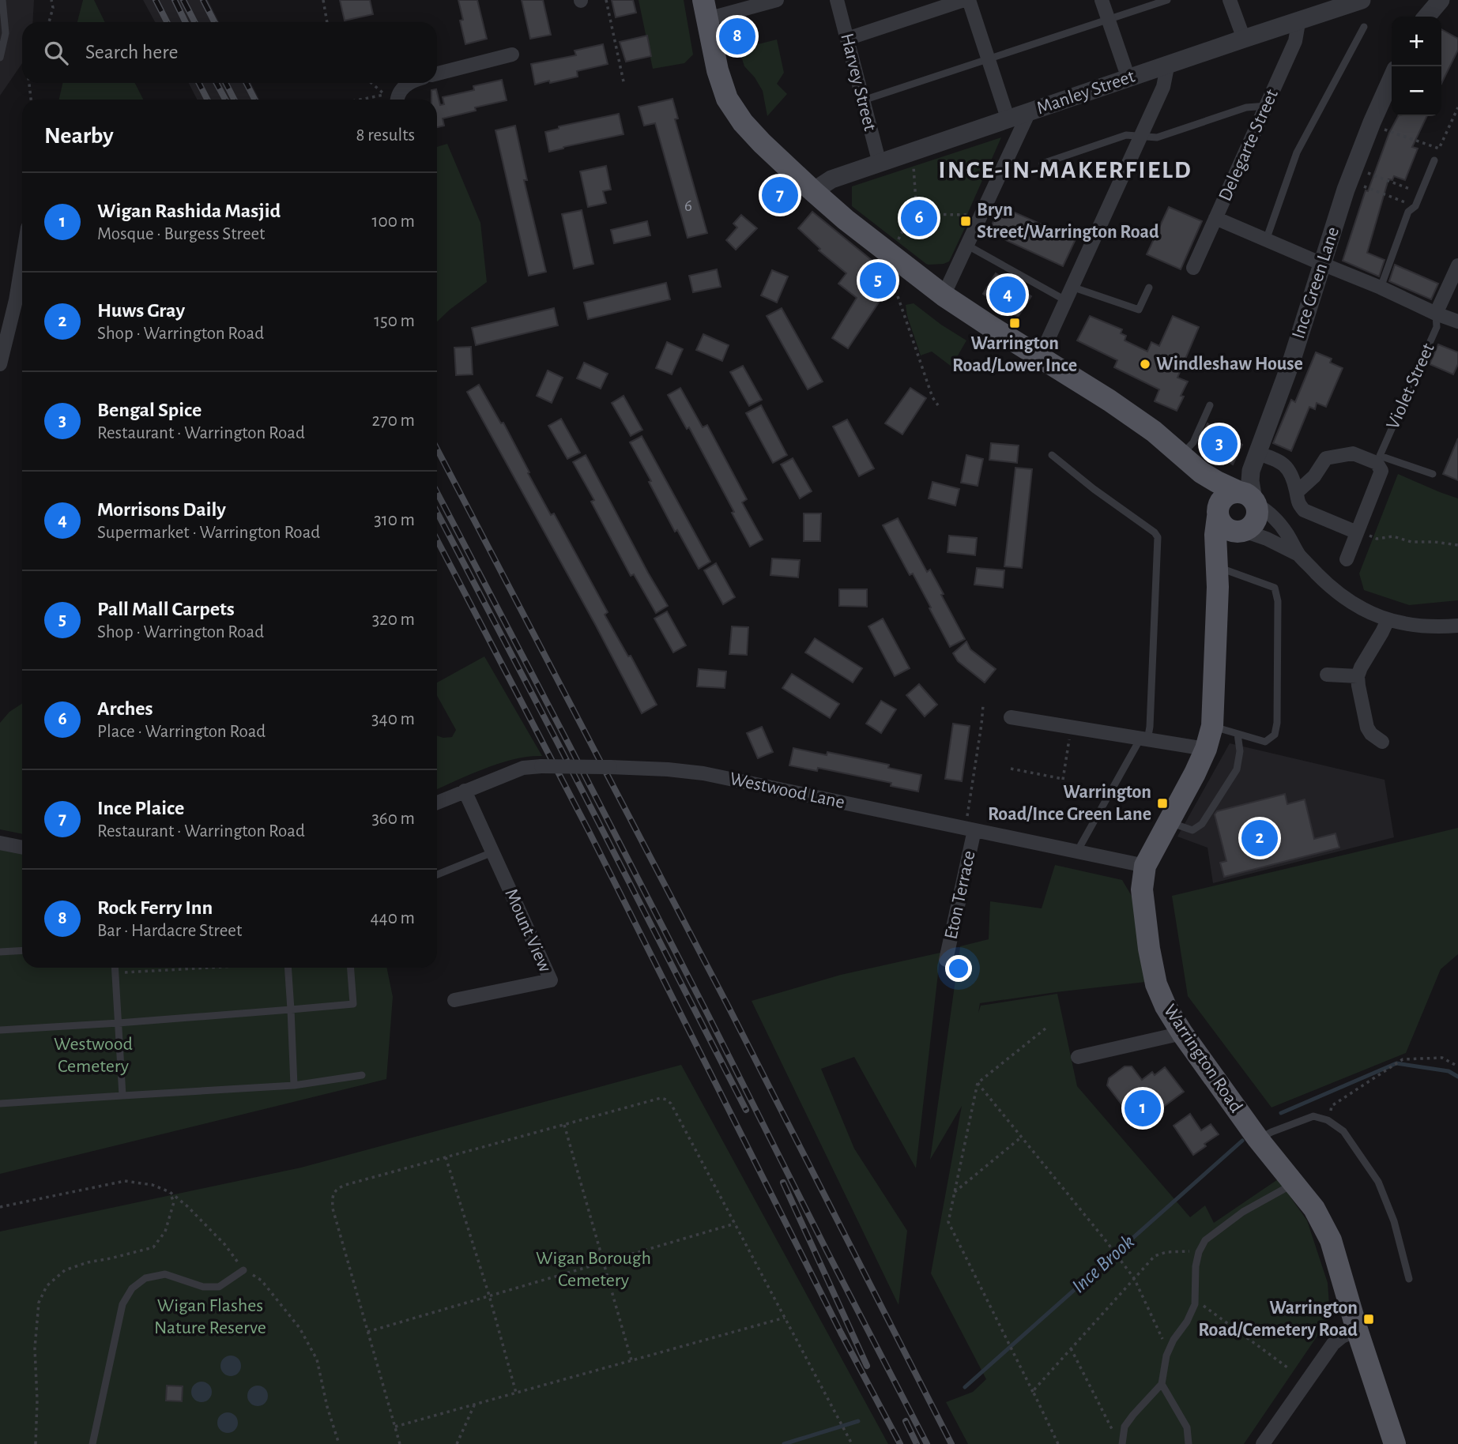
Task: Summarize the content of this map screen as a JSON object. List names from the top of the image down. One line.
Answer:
{"streets":{"main road":["Warrington Road"],"street":["Harvey Street","Manley Street","Delegarte Street","Ince Green Lane","Violet Street","Westwood Lane","Eton Terrace","Mount View"]},"crossings":[["Harvey Street","Manley Street"],["Manley Street","Delegarte Street"],["Ince Green Lane","Warrington Road"],["Westwood Lane","Eton Terrace"],["Westwood Lane","Mount View"],["Westwood Lane","Warrington Road"]],"districts":["INCE-IN-MAKERFIELD"],"water":["Ince Brook"],"parks":["Westwood Cemetery","Wigan Borough Cemetery","Wigan Flashes Nature Reserve"],"places":{"transit":["Bryn Street/Warrington Road","Warrington Road/Lower Ince","Warrington Road/Ince Green Lane","Warrington Road/Cemetery Road"],"other":["Windleshaw House"]},"house_numbers":["6"],"page":{"pins":["8","7","6","5","4","3","2","1"],"map_buttons":["+","−"],"search":"Search here","heading":["Nearby","8 results"],"list":[{"mark":"1","name":"Wigan Rashida Masjid","note":"Mosque · Burgess Street","value":"100 m"},{"mark":"2","name":"Huws Gray","note":"Shop · Warrington Road","value":"150 m"},{"mark":"3","name":"Bengal Spice","note":"Restaurant · Warrington Road","value":"270 m"},{"mark":"4","name":"Morrisons Daily","note":"Supermarket · Warrington Road","value":"310 m"},{"mark":"5","name":"Pall Mall Carpets","note":"Shop · Warrington Road","value":"320 m"},{"mark":"6","name":"Arches","note":"Place · Warrington Road","value":"340 m"},{"mark":"7","name":"Ince Plaice","note":"Restaurant · Warrington Road","value":"360 m"},{"mark":"8","name":"Rock Ferry Inn","note":"Bar · Hardacre Street","value":"440 m"}]}}
